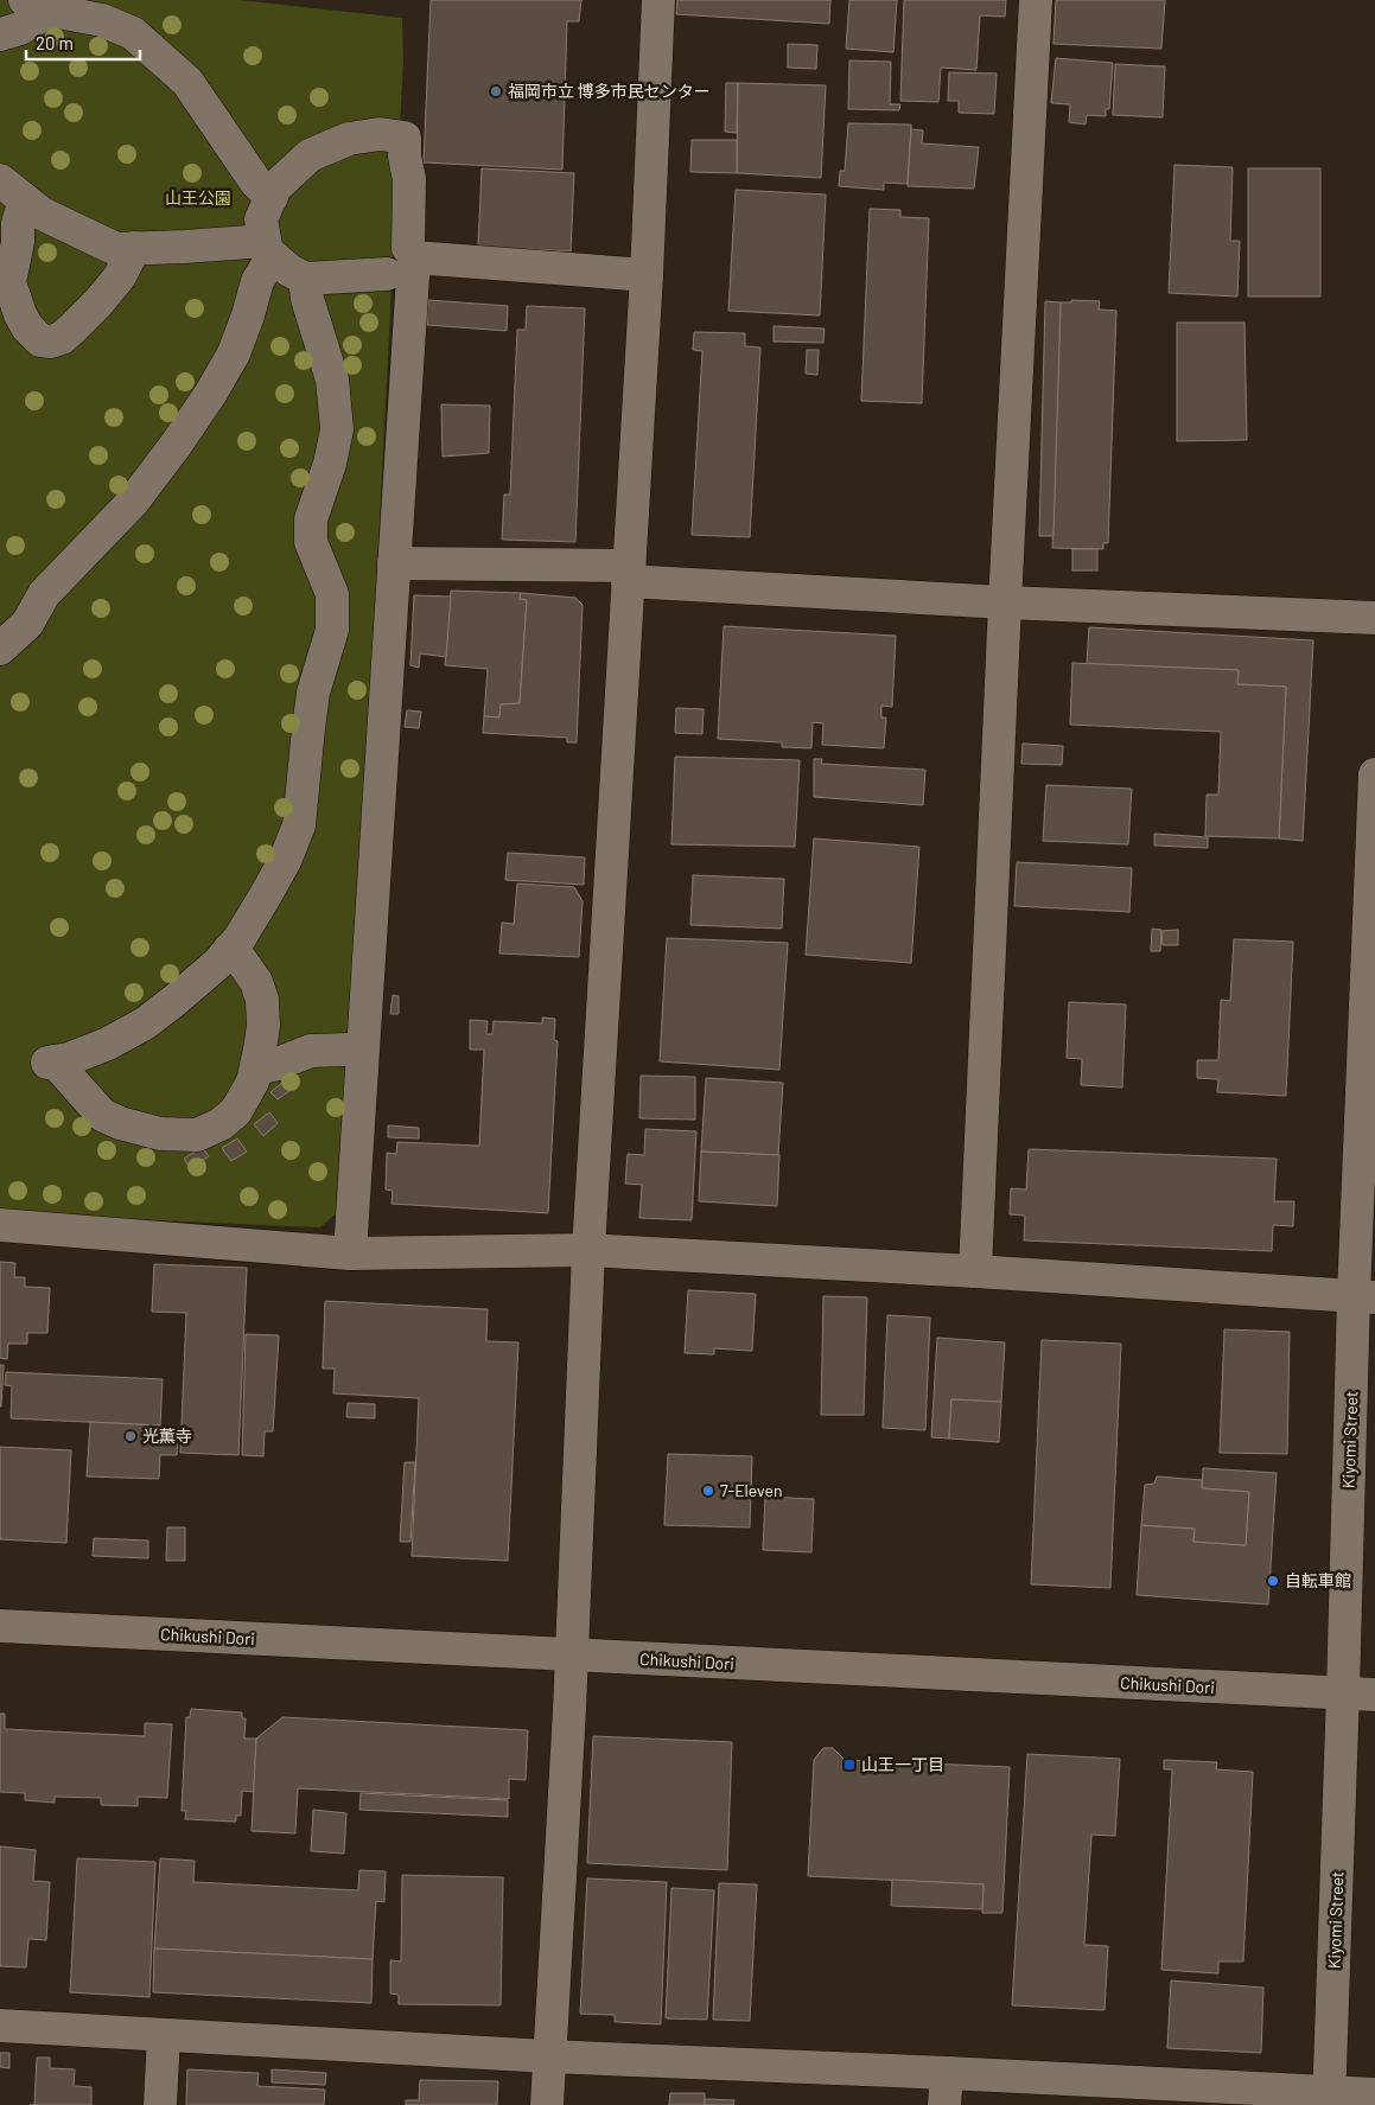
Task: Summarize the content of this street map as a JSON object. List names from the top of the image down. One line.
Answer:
{"streets":{"street":["Kiyomi Street","Chikushi Dori"]},"crossings":[["Kiyomi Street","Chikushi Dori"]],"parks":["山王公園"],"places":{"other":["福岡市立 博多市民センター","光薫寺","7-Eleven","自転車館"],"transit":["山王一丁目"]},"scale_bar":"20 m"}
